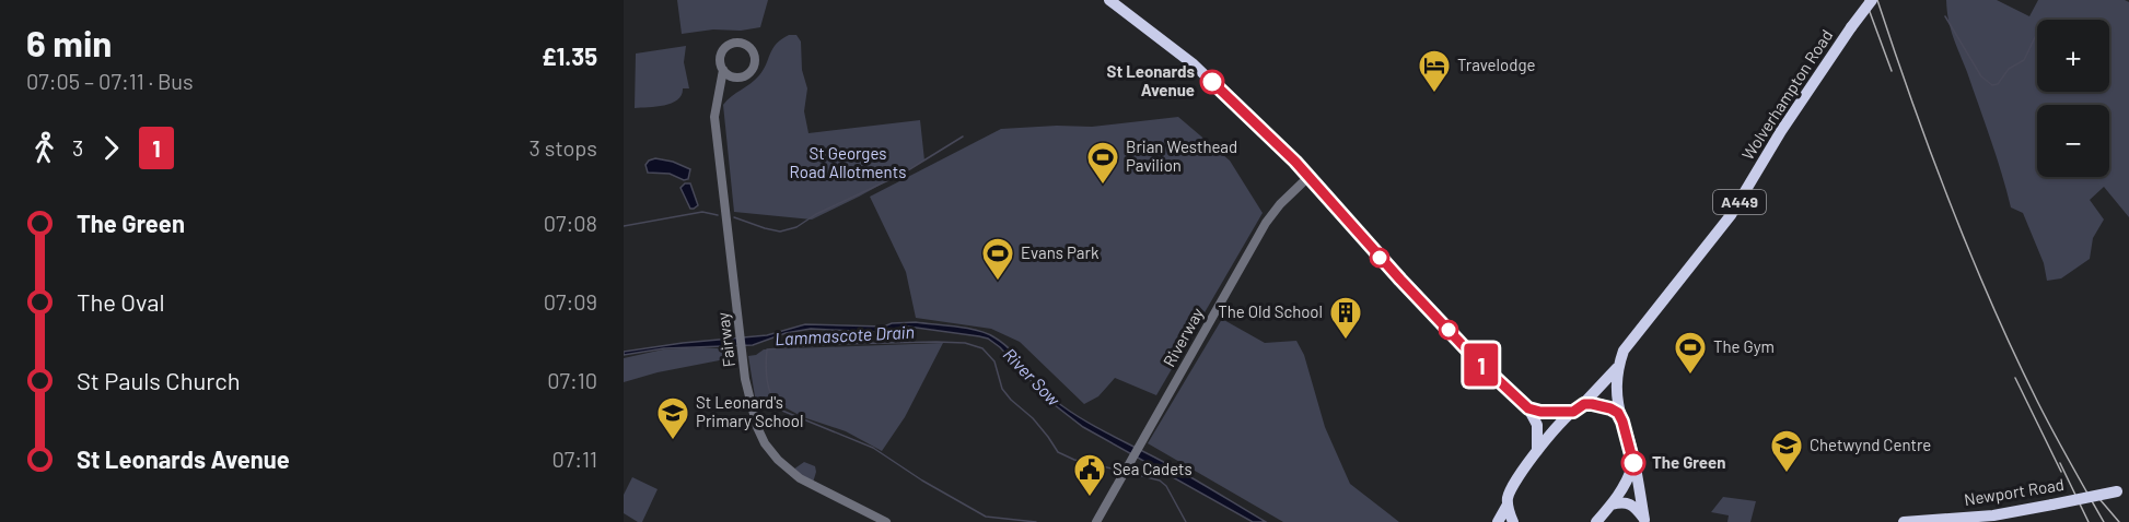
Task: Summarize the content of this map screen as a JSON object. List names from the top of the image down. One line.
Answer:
{"streets":{"highway":["Wolverhampton Road","A449","Newport Road"],"street":["Riverway","Fairway"]},"water":["Lammascote Drain","River Sow"],"parks":["St Georges Road Allotments"],"places":{"other":["St Leonards Avenue","The Green"],"hotel":["Travelodge"],"sports":["Brian Westhead Pavilion","Evans Park","The Gym"],"building":["The Old School"],"school or university":["St Leonard's Primary School","Chetwynd Centre"],"public building":["Sea Cadets"]},"lines":["bus line 1"],"page":{"heading":["6 min","07:05 – 07:11 · Bus","£1.35"],"on_map":"1","map_buttons":["+","−"],"legs":["3","1","3 stops"],"list":[{"name":"The Green","value":"07:08"},{"name":"The Oval","value":"07:09"},{"name":"St Pauls Church","value":"07:10"},{"name":"St Leonards Avenue","value":"07:11"}]}}
